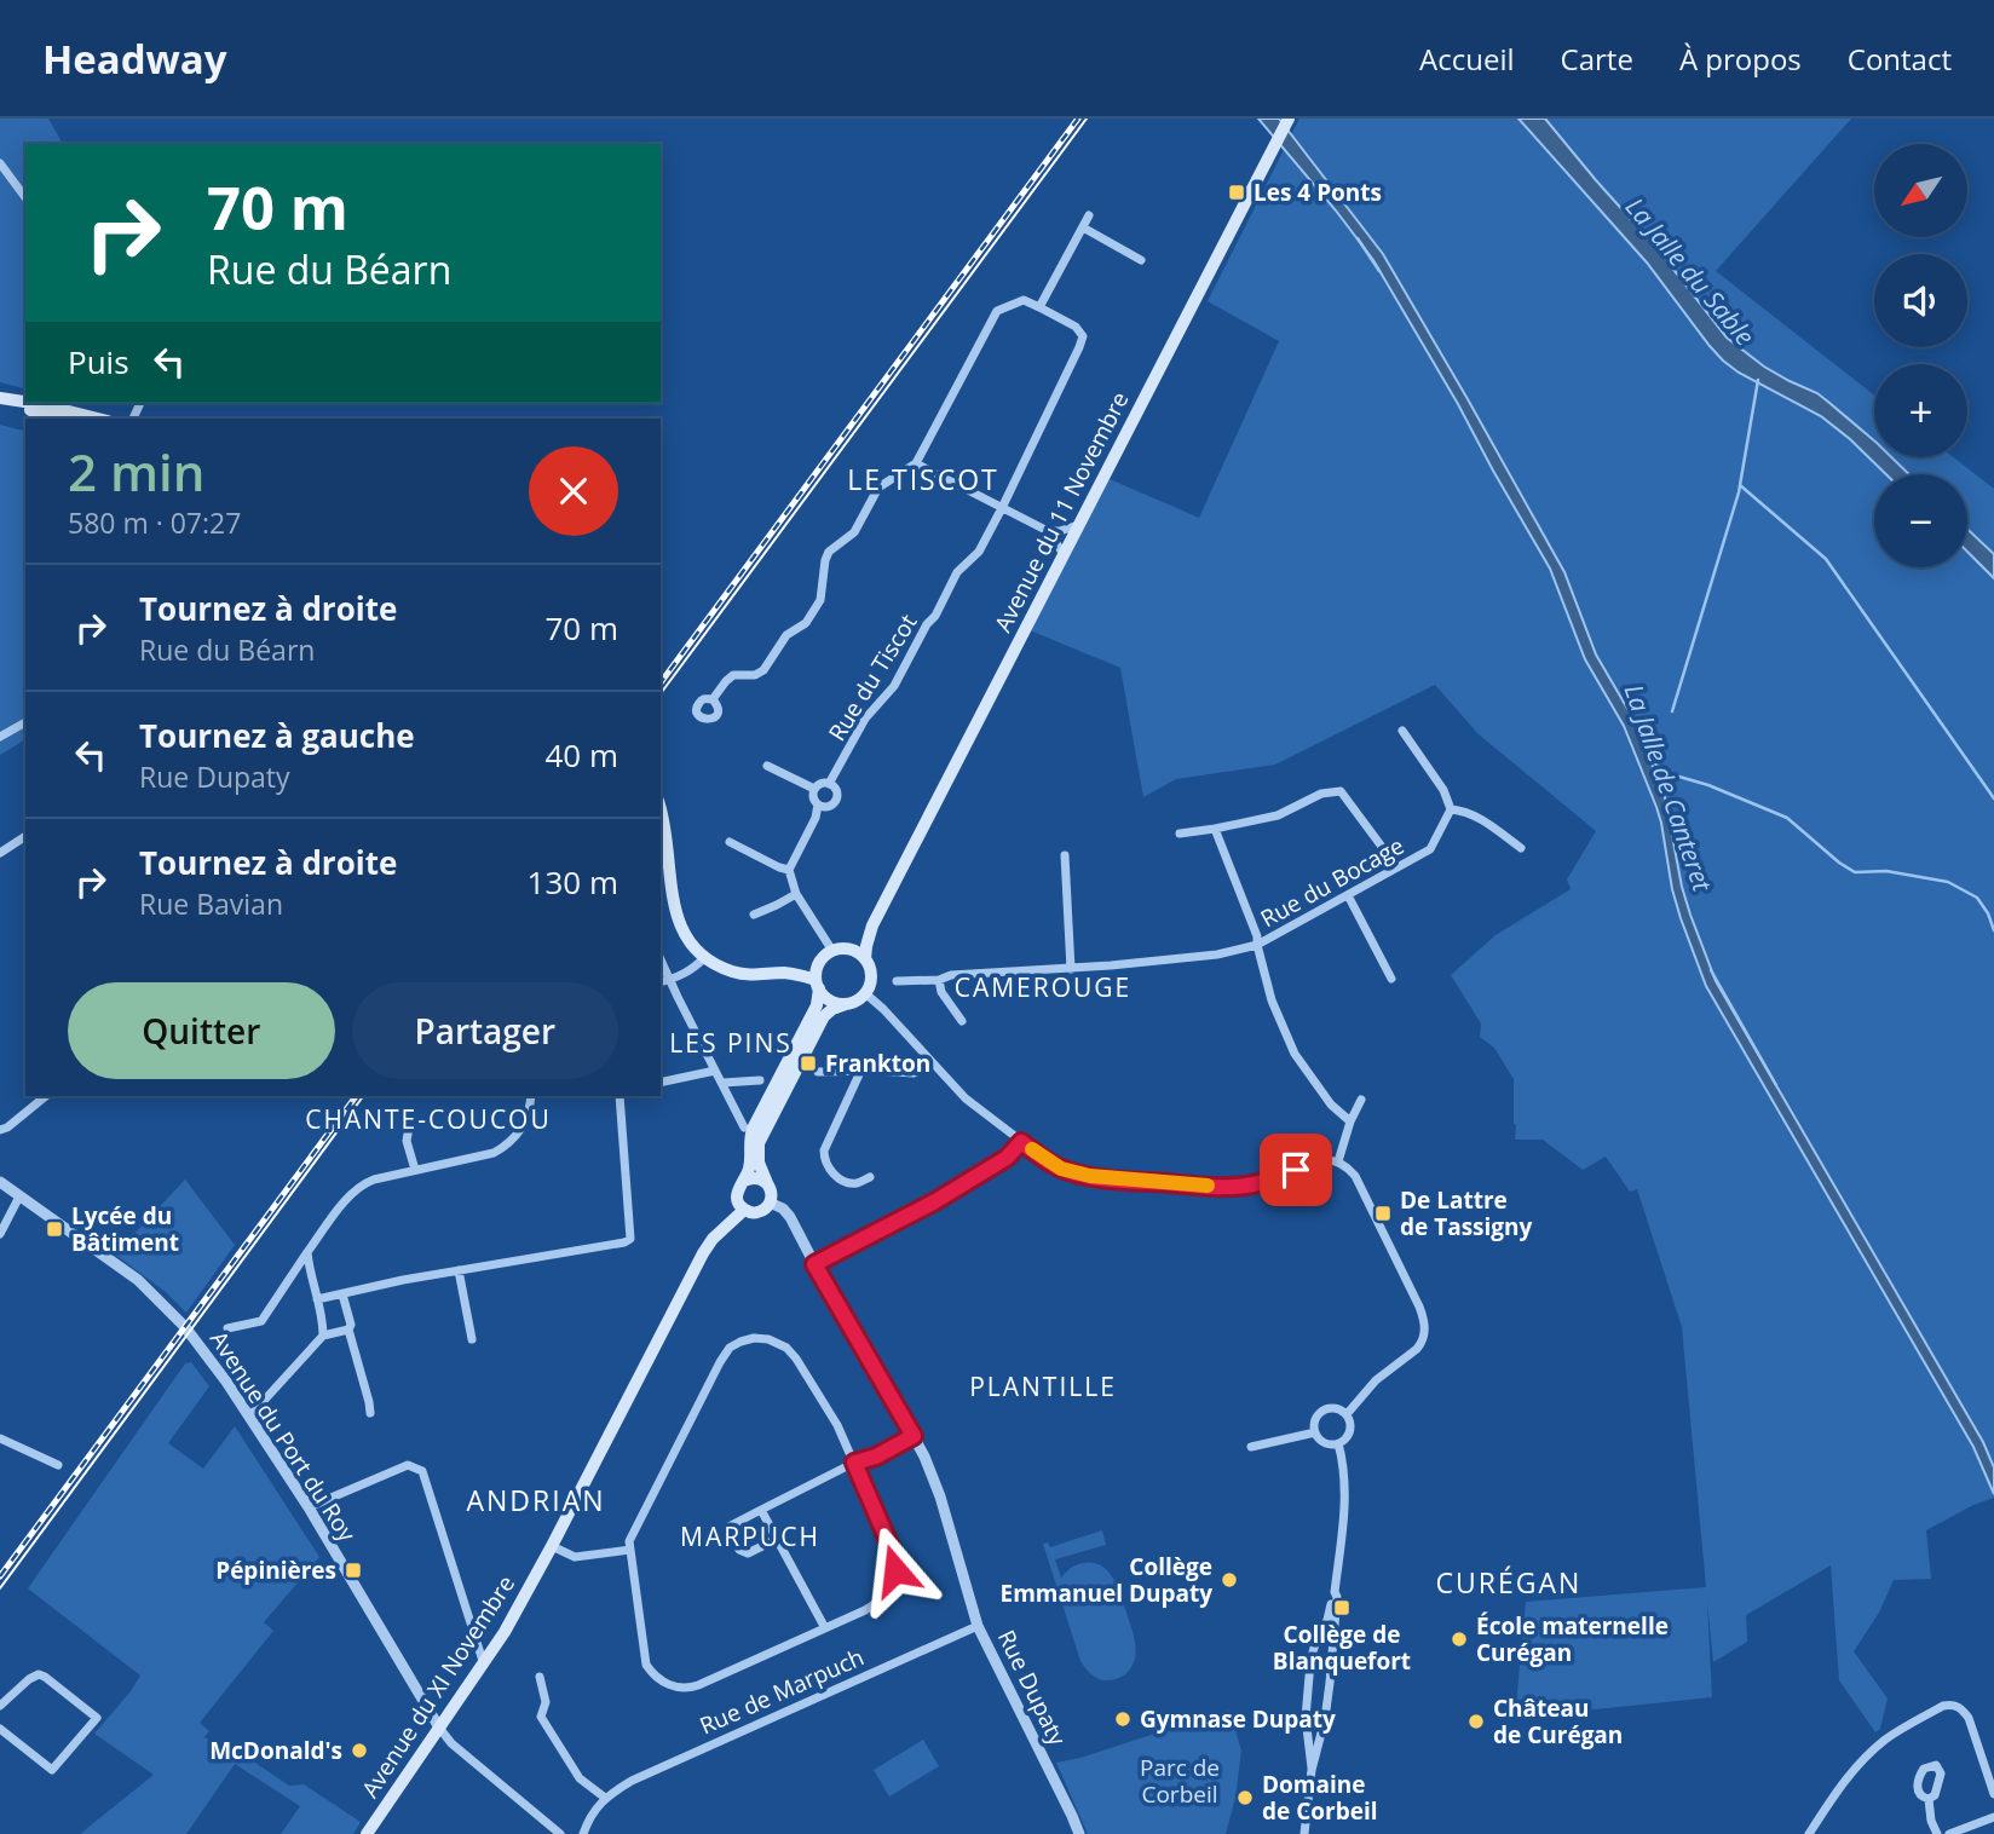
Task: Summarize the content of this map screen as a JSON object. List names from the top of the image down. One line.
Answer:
{"streets":{"main road":["Avenue du 11 Novembre","Avenue du XI Novembre"],"street":["Rue du Tiscot","Rue du Bocage","Avenue du Port du Roy","Rue Dupaty","Rue de Marpuch"]},"crossings":[["Avenue du Port du Roy","Avenue du XI Novembre"],["Avenue du XI Novembre","Rue Dupaty"],["Rue Dupaty","Rue de Marpuch"]],"districts":["LE TISCOT","CAMEROUGE","LES PINS","CHANTE-COUCOU","PLANTILLE","ANDRIAN","MARPUCH","CURÉGAN"],"water":["La Jalle du Sable","La Jalle de Canteret"],"parks":["Parc de Corbeil"],"places":{"transit":["Les 4 Ponts","Frankton","De Lattre de Tassigny","Lycée du Bâtiment","Pépinières","Collège de Blanquefort"],"other":["Collège Emmanuel Dupaty","École maternelle Curégan","Gymnase Dupaty","Château de Curégan","McDonald's","Domaine de Corbeil"]},"north":"bottom left","page":{"header":"Headway","nav":["Accueil","Carte","À propos","Contact"],"map_buttons":["+","−"],"turn":["70 m","Rue du Béarn"],"then":"Puis","heading":["2 min","580 m · 07:27"],"list":[{"name":"Tournez à droite","note":"Rue du Béarn","value":"70 m"},{"name":"Tournez à gauche","note":"Rue Dupaty","value":"40 m"},{"name":"Tournez à droite","note":"Rue Bavian","value":"130 m"}],"buttons":["Quitter","Partager"]}}
